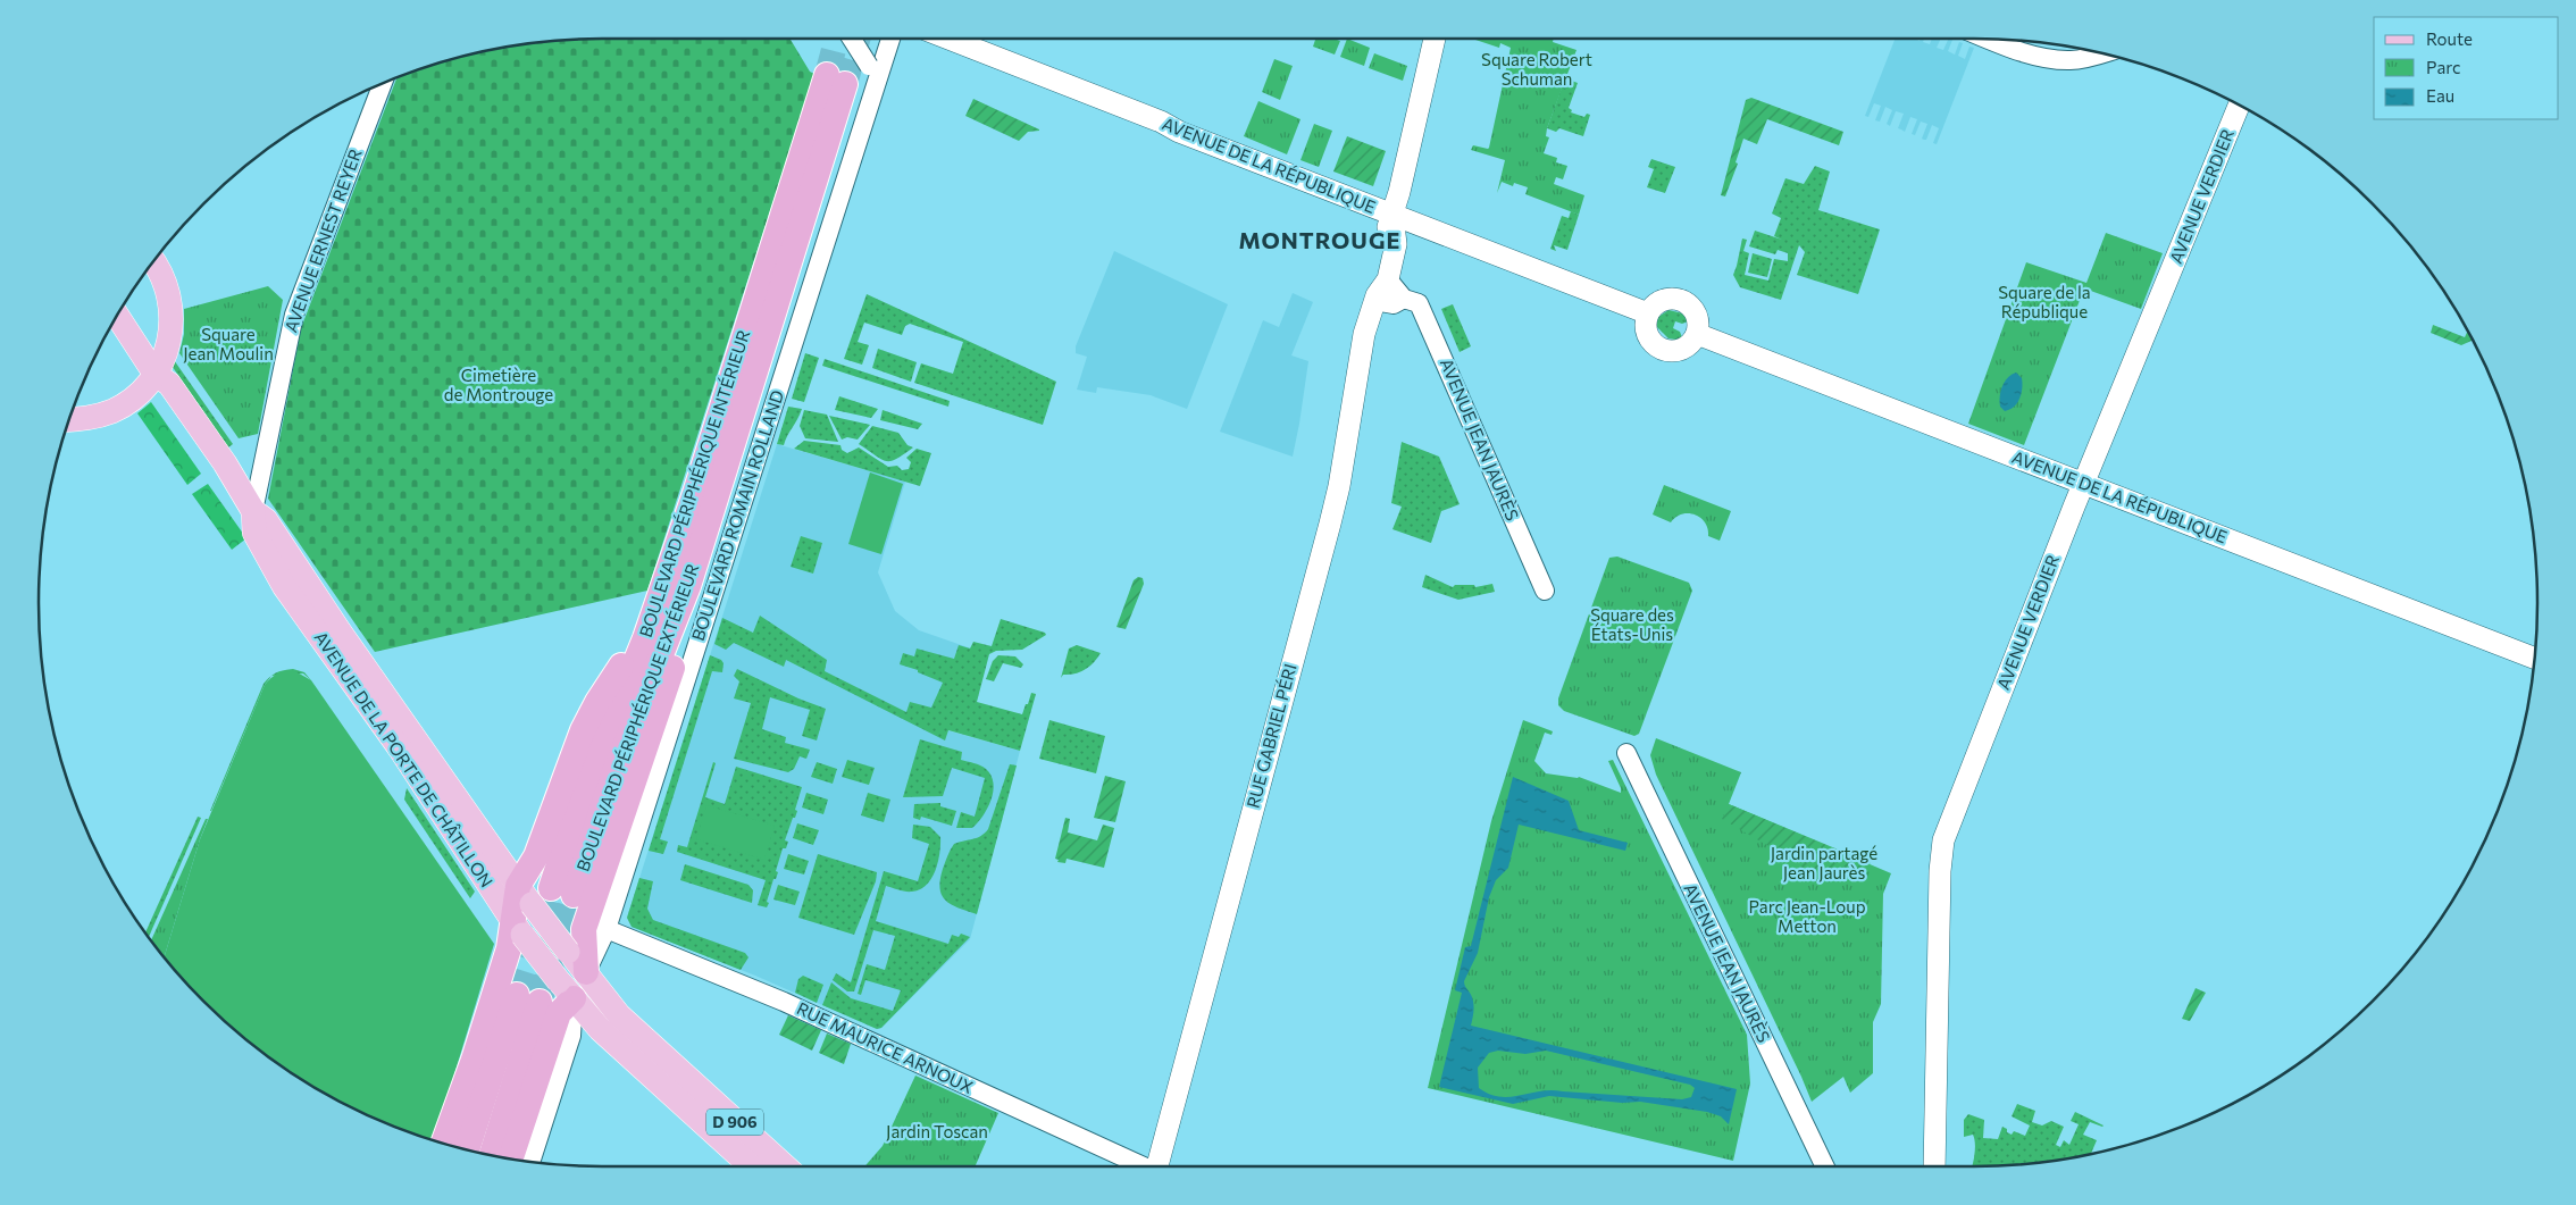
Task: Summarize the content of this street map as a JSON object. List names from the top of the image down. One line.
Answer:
{"streets":{"highway":["BOULEVARD PÉRIPHÉRIQUE INTÉRIEUR","BOULEVARD PÉRIPHÉRIQUE EXTÉRIEUR"],"main road":["AVENUE DE LA RÉPUBLIQUE","AVENUE VERDIER","BOULEVARD ROMAIN ROLLAND","RUE GABRIEL PÉRI","AVENUE DE LA PORTE DE CHÂTILLON","D 906"],"street":["AVENUE ERNEST REYER","AVENUE JEAN JAURÈS","RUE MAURICE ARNOUX"]},"crossings":[["AVENUE DE LA RÉPUBLIQUE","AVENUE VERDIER"],["AVENUE DE LA RÉPUBLIQUE","RUE GABRIEL PÉRI"],["AVENUE ERNEST REYER","AVENUE DE LA PORTE DE CHÂTILLON"],["AVENUE JEAN JAURÈS","RUE GABRIEL PÉRI"],["BOULEVARD PÉRIPHÉRIQUE INTÉRIEUR","BOULEVARD PÉRIPHÉRIQUE EXTÉRIEUR"],["BOULEVARD PÉRIPHÉRIQUE INTÉRIEUR","AVENUE DE LA PORTE DE CHÂTILLON"],["BOULEVARD ROMAIN ROLLAND","AVENUE DE LA PORTE DE CHÂTILLON"],["BOULEVARD ROMAIN ROLLAND","RUE MAURICE ARNOUX"],["BOULEVARD ROMAIN ROLLAND","D 906"],["BOULEVARD PÉRIPHÉRIQUE EXTÉRIEUR","AVENUE DE LA PORTE DE CHÂTILLON"],["AVENUE DE LA PORTE DE CHÂTILLON","D 906"]],"districts":["MONTROUGE"],"parks":["Square Robert Schuman","Square de la République","Square Jean Moulin","Cimetière de Montrouge","Square des États-Unis","Jardin partagé Jean Jaurès","Parc Jean-Loup Metton","Jardin Toscan"],"legend":["Route","Parc","Eau"]}
